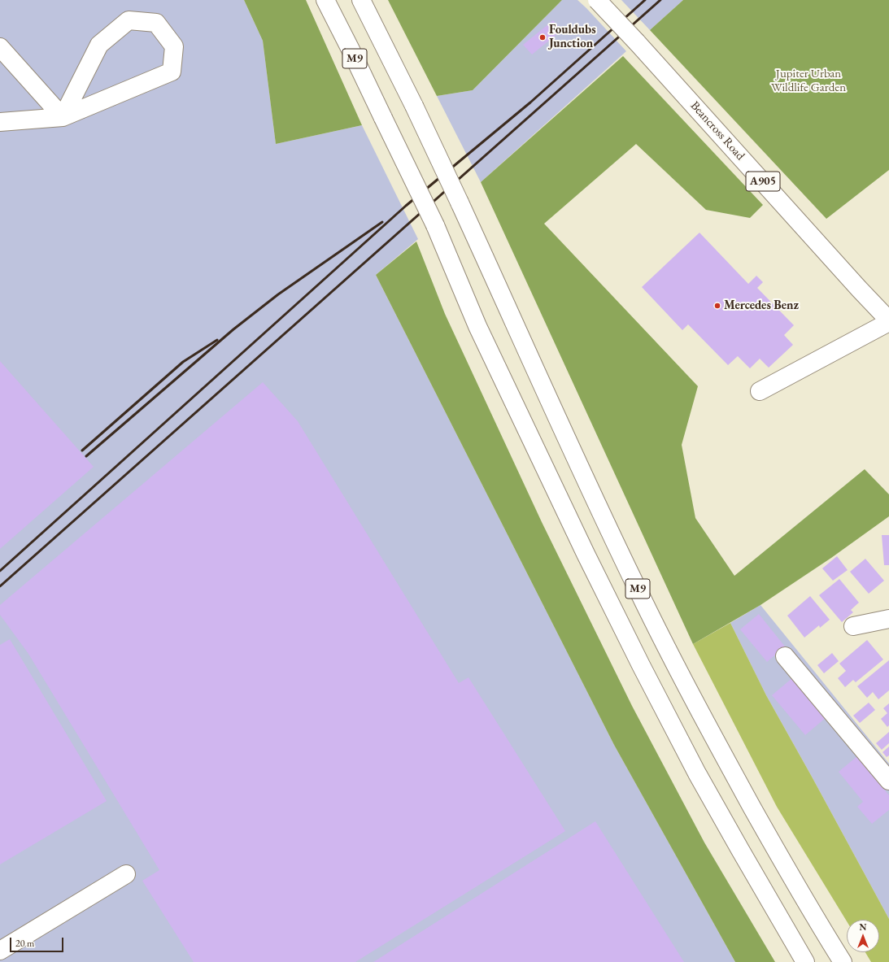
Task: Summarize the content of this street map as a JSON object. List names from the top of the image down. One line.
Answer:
{"streets":{"main road":["M9","Beancross Road","A905"]},"parks":["Jupiter Urban Wildlife Garden"],"places":["Fouldubs Junction","Mercedes Benz"],"scale_bar":"20 m","north":"top"}
